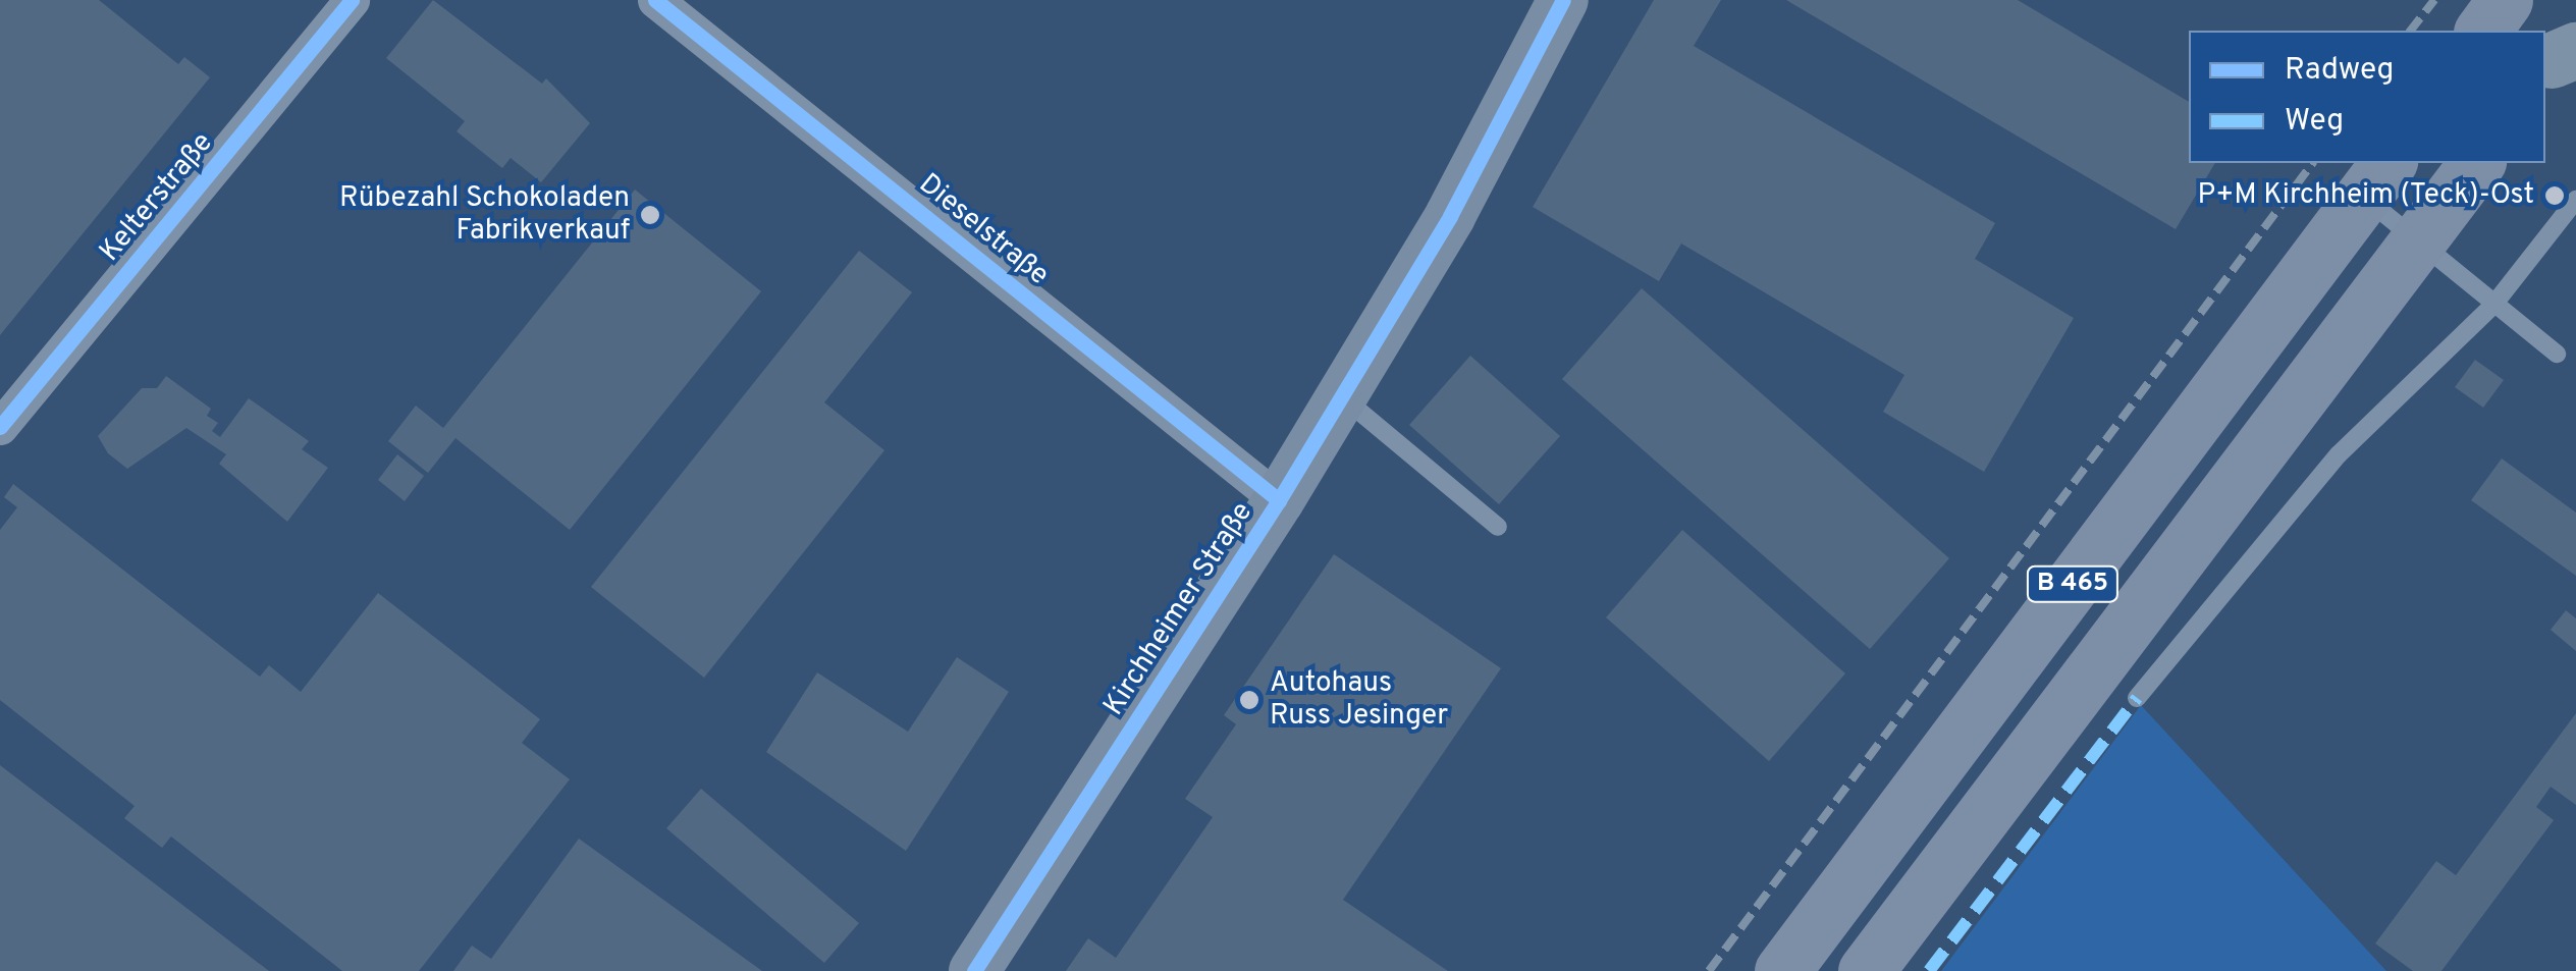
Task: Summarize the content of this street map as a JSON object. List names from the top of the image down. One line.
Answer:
{"streets":{"main road":["B 465"],"street":["Kelterstraße","Dieselstraße","Kirchheimer Straße"]},"crossings":[["Dieselstraße","Kirchheimer Straße"]],"places":["P+M Kirchheim (Teck)-Ost","Rübezahl Schokoladen Fabrikverkauf","Autohaus Russ Jesinger"],"legend":["Radweg","Weg"]}
